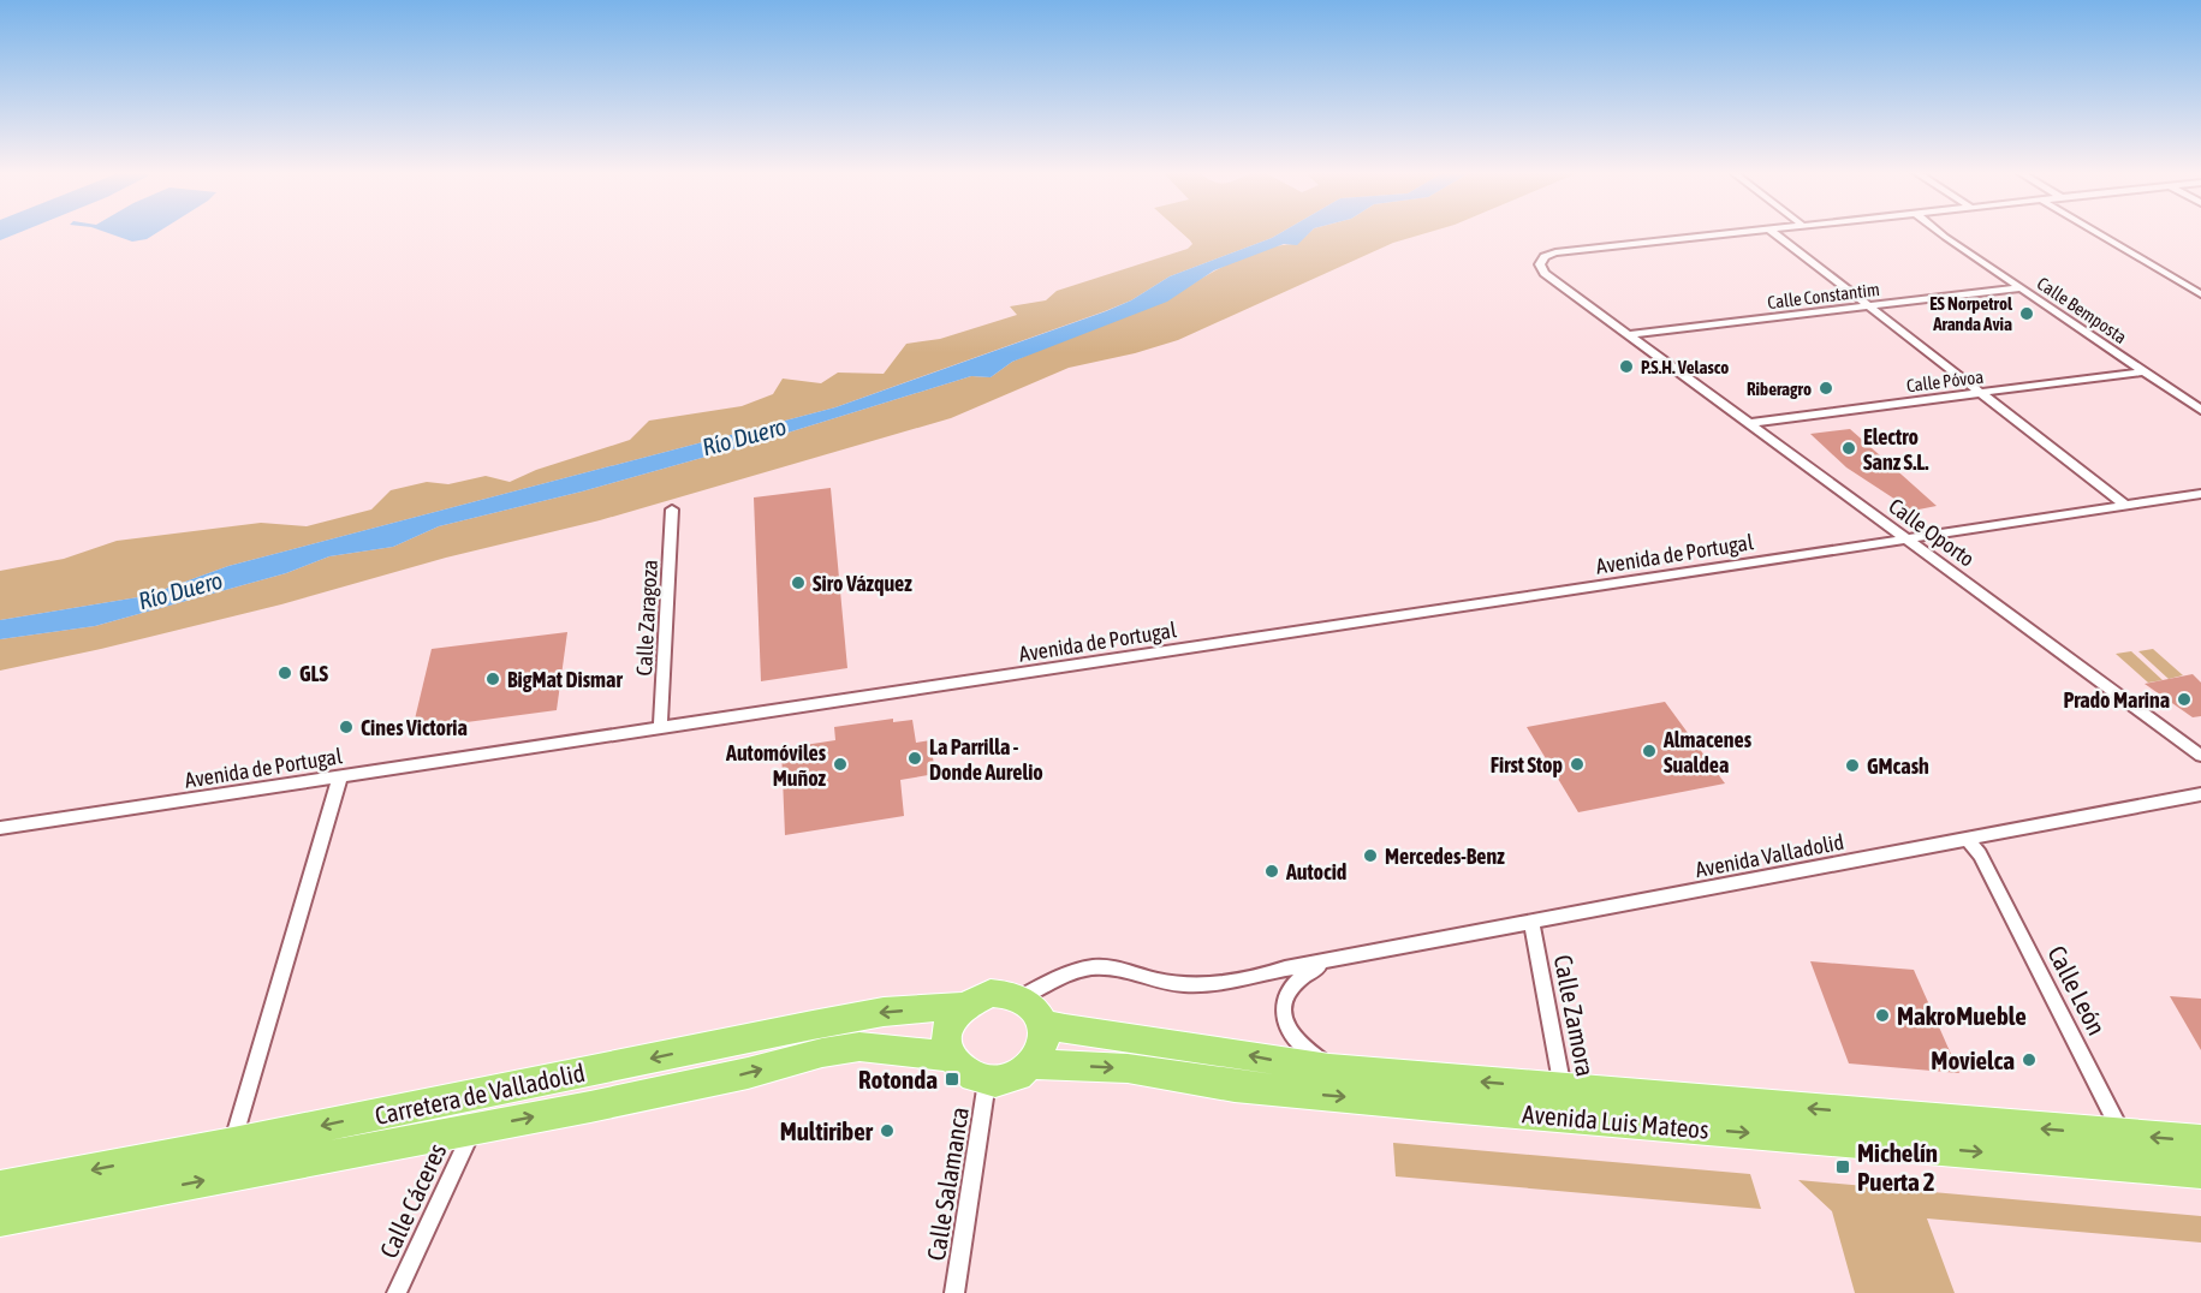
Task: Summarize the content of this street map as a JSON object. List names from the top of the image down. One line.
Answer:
{"streets":{"highway":["Carretera de Valladolid","Avenida Luis Mateos"],"street":["Calle Constantim","Calle Bemposta","Calle Póvoa","Calle Oporto","Avenida de Portugal","Calle Zaragoza","Avenida Valladolid","Calle León","Calle Zamora","Calle Salamanca","Calle Cáceres"]},"crossings":[["Calle Constantim","Calle Bemposta"],["Calle Constantim","Calle Oporto"],["Calle Bemposta","Calle Póvoa"],["Calle Póvoa","Calle Oporto"],["Calle Oporto","Avenida de Portugal"],["Avenida de Portugal","Calle Zaragoza"],["Avenida Valladolid","Calle León"],["Avenida Valladolid","Calle Zamora"],["Avenida Valladolid","Carretera de Valladolid"],["Avenida Valladolid","Avenida Luis Mateos"],["Avenida Valladolid","Calle Salamanca"],["Calle León","Avenida Luis Mateos"],["Calle Zamora","Avenida Luis Mateos"],["Carretera de Valladolid","Avenida Luis Mateos"],["Carretera de Valladolid","Calle Salamanca"],["Carretera de Valladolid","Calle Cáceres"],["Avenida Luis Mateos","Calle Salamanca"]],"water":["Río Duero"],"places":{"other":["ES Norpetrol Aranda Avia","P.S.H. Velasco","Riberagro","Electro Sanz S.L.","Siro Vázquez","GLS","BigMat Dismar","Prado Marina","Cines Victoria","Almacenes Sualdea","La Parrilla - Donde Aurelio","Automóviles Muñoz","First Stop","GMcash","Mercedes-Benz","Autocid","MakroMueble","Movielca","Multiriber"],"transit":["Rotonda","Michelín Puerta 2"]}}
